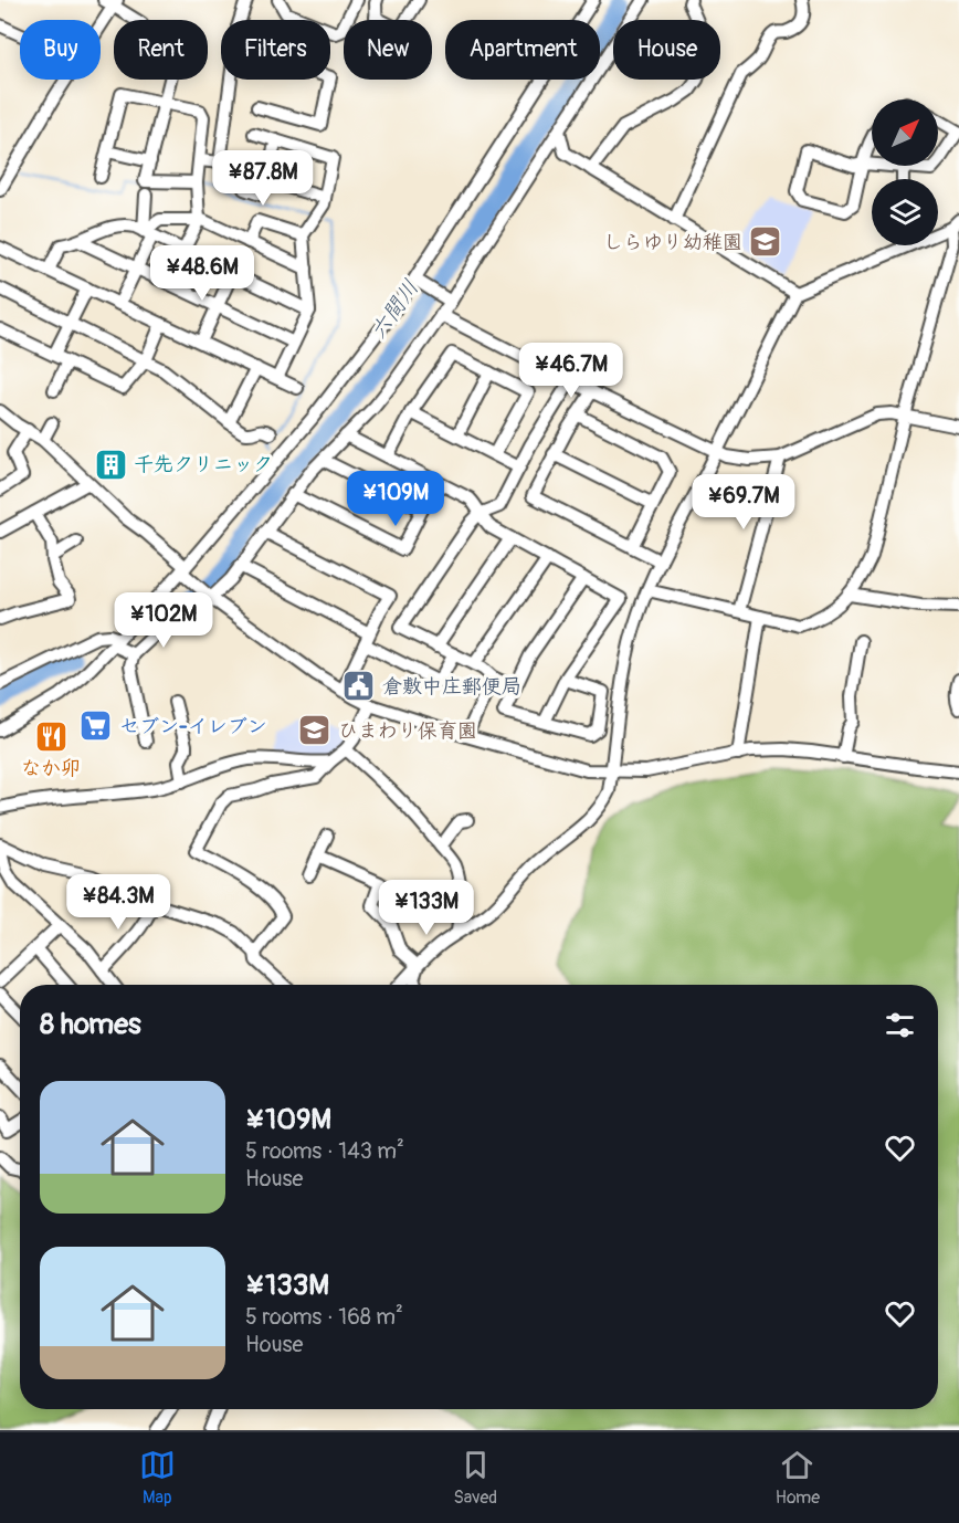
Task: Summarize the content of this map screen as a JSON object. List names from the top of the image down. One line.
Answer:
{"water":["六間川"],"places":{"school or university":["しらゆり幼稚園","ひまわり保育園"],"building":["千先クリニック"],"public building":["倉敷中庄郵便局"],"supermarket":["セブン-イレブン"],"restaurant":["なか卯"]},"north":"top right","page":{"chip":["Buy","Rent","Filters","New","Apartment","House"],"price":["¥87.8M","¥48.6M","¥46.7M","¥109M","¥69.7M","¥102M","¥84.3M","¥133M"],"heading":"8 homes","list":[{"name":"¥109M","note":"5 rooms · 143 m² · House"},{"name":"¥133M","note":"5 rooms · 168 m² · House"}],"tabs":["Map","Saved","Home"]}}
